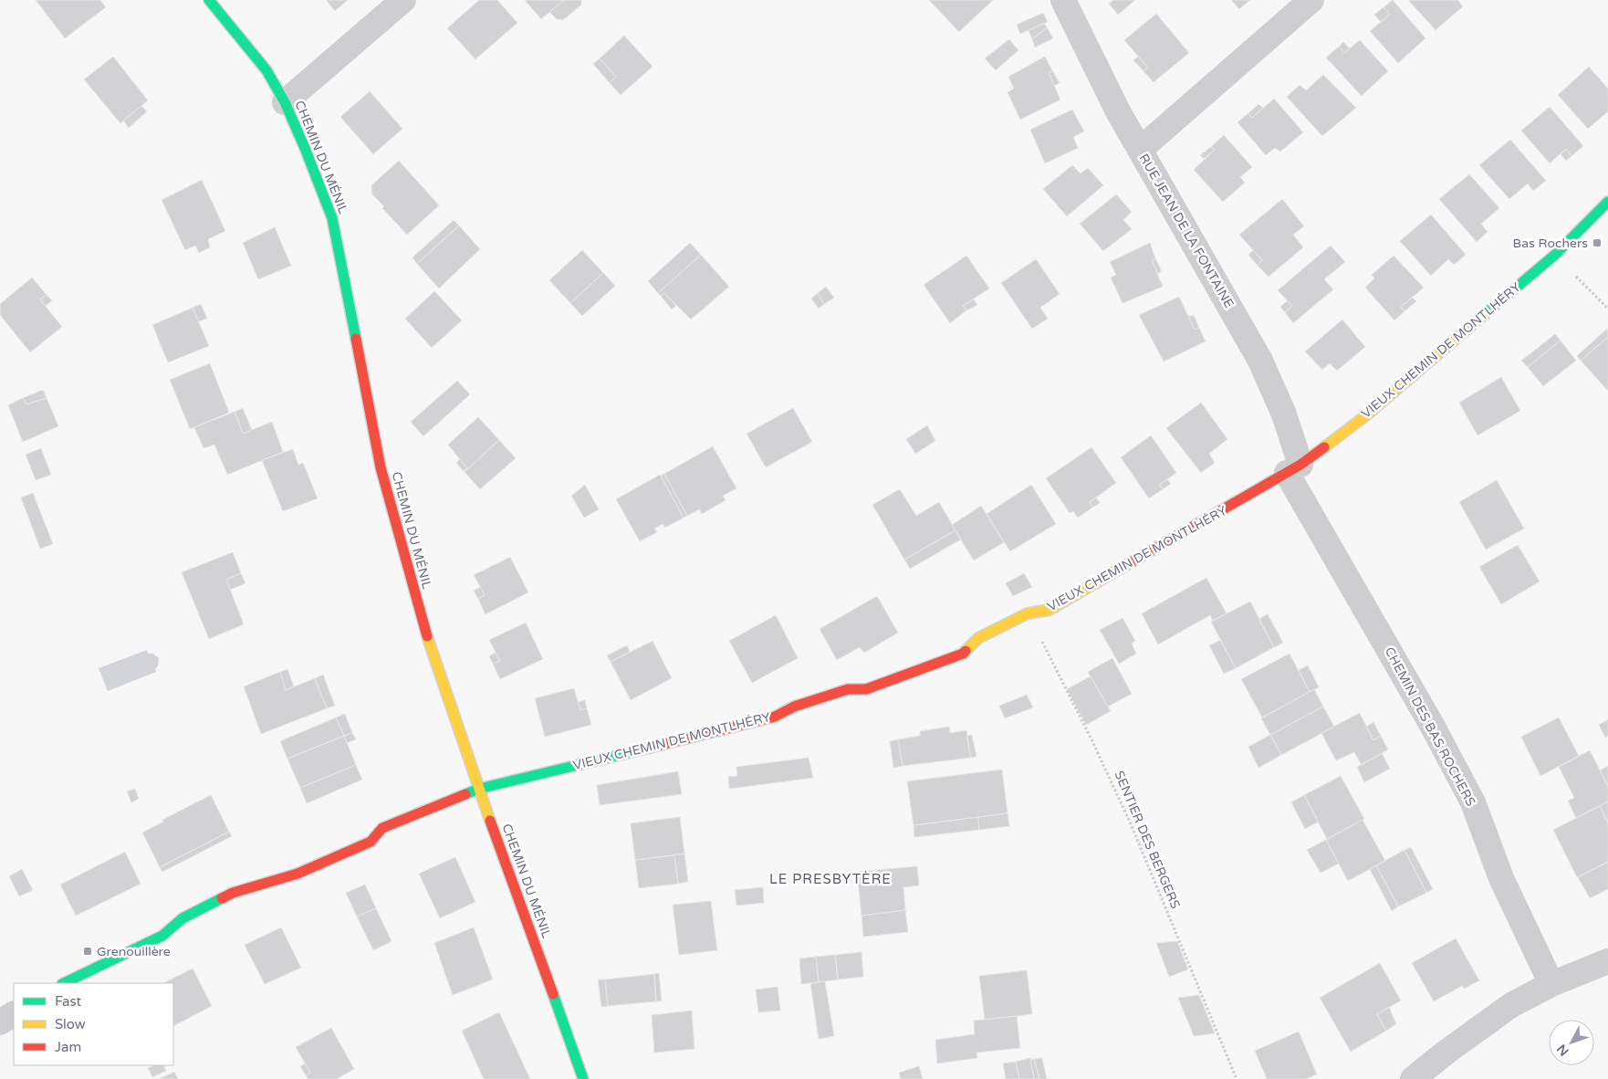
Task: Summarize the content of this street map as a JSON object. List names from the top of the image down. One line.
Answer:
{"streets":{"street":["CHEMIN DU MÉNIL","RUE JEAN DE LA FONTAINE","VIEUX CHEMIN DE MONTLHÉRY","CHEMIN DES BAS ROCHERS"],"path":["SENTIER DES BERGERS"]},"crossings":[["CHEMIN DU MÉNIL","VIEUX CHEMIN DE MONTLHÉRY"],["RUE JEAN DE LA FONTAINE","VIEUX CHEMIN DE MONTLHÉRY"],["RUE JEAN DE LA FONTAINE","CHEMIN DES BAS ROCHERS"],["VIEUX CHEMIN DE MONTLHÉRY","CHEMIN DES BAS ROCHERS"],["VIEUX CHEMIN DE MONTLHÉRY","SENTIER DES BERGERS"]],"districts":["LE PRESBYTÈRE"],"places":{"transit":["Bas Rochers","Grenouillère"]},"legend":["Fast","Slow","Jam"],"north":"bottom left"}
